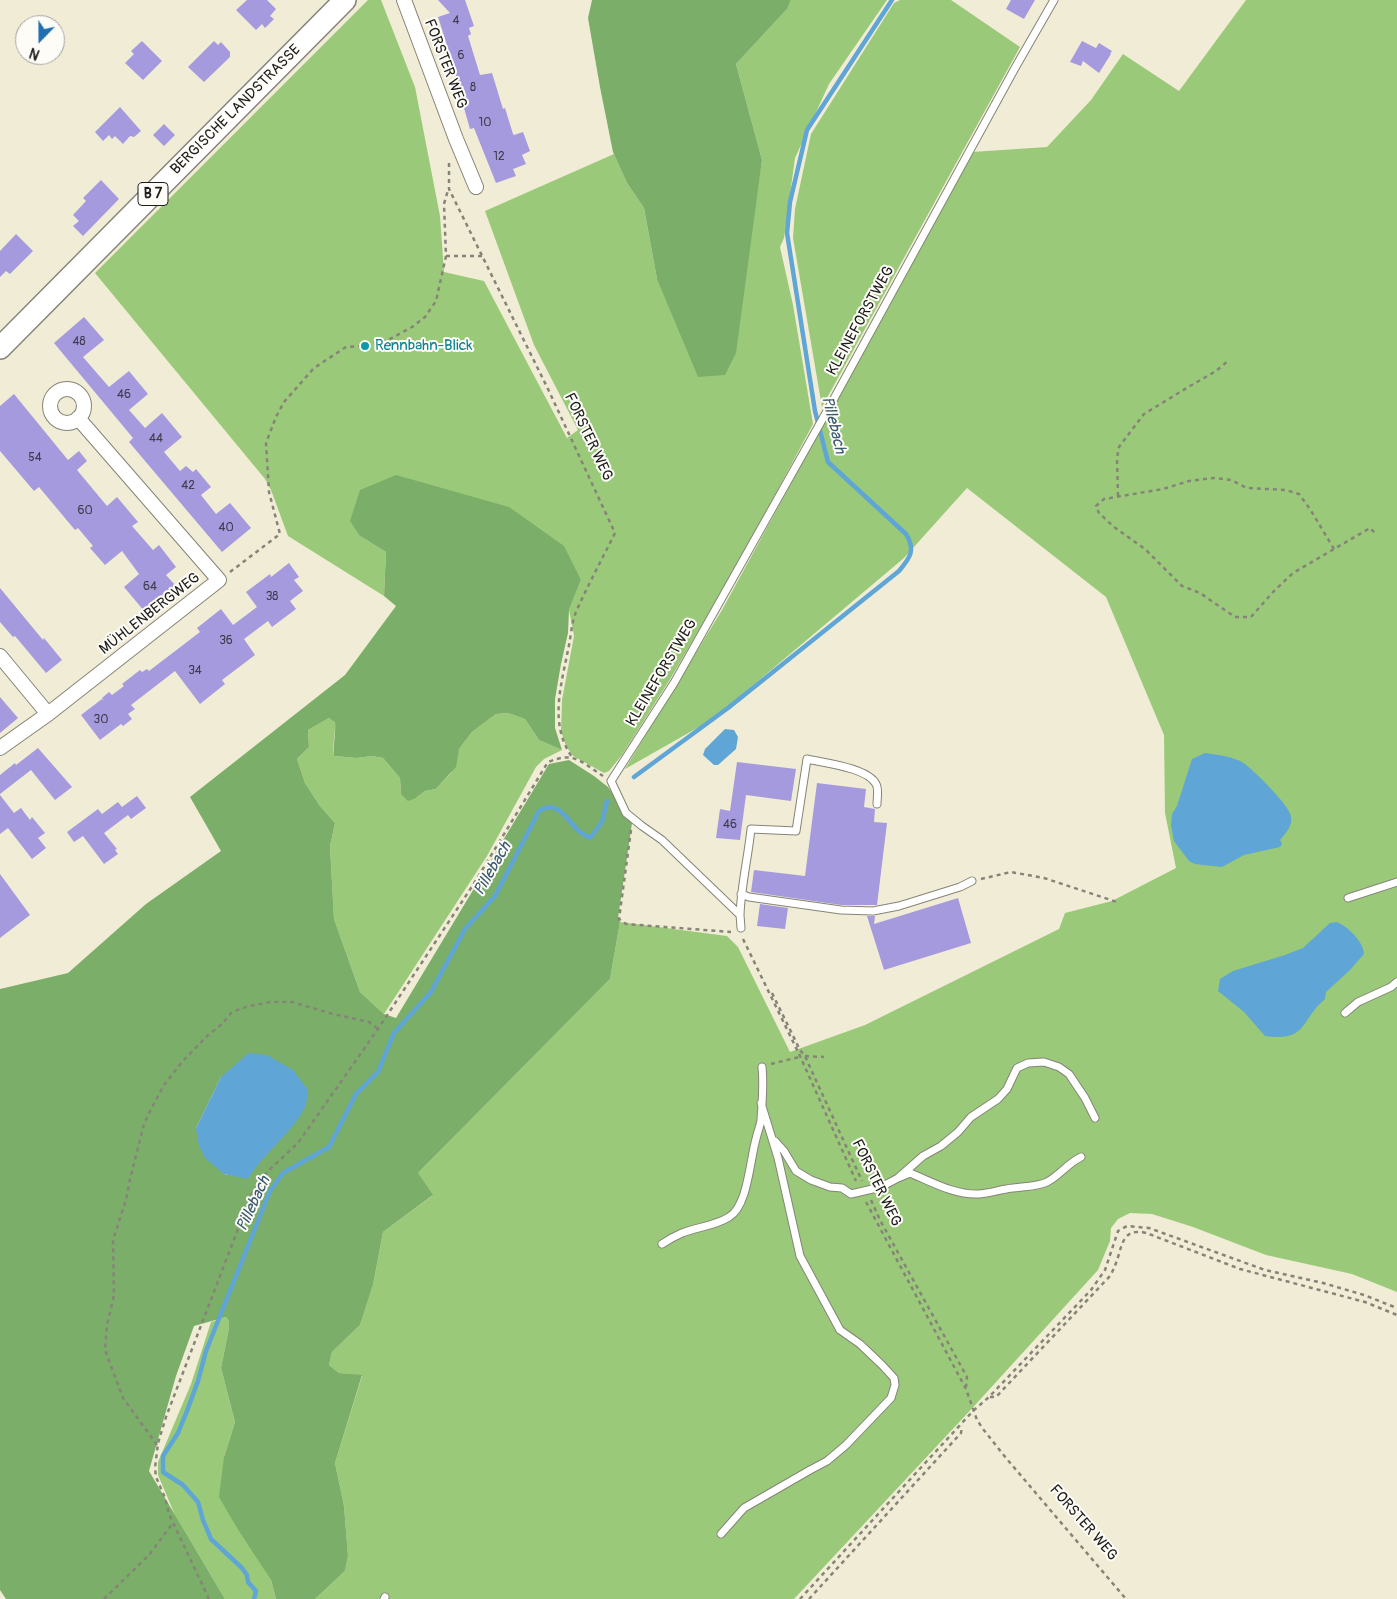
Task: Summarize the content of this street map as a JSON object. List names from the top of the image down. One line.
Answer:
{"streets":{"main road":["BERGISCHE LANDSTRASSE","B 7"],"street":["FORSTER WEG","MÜHLENBERGWEG"],"lane":["KLEINEFORSTWEG"]},"water":["Pillebach"],"places":["Rennbahn-Blick"],"house_numbers":["4","6","8","10","12","48","46","44","54","42","60","40","64","38","36","34","30","46"],"north":"bottom"}
